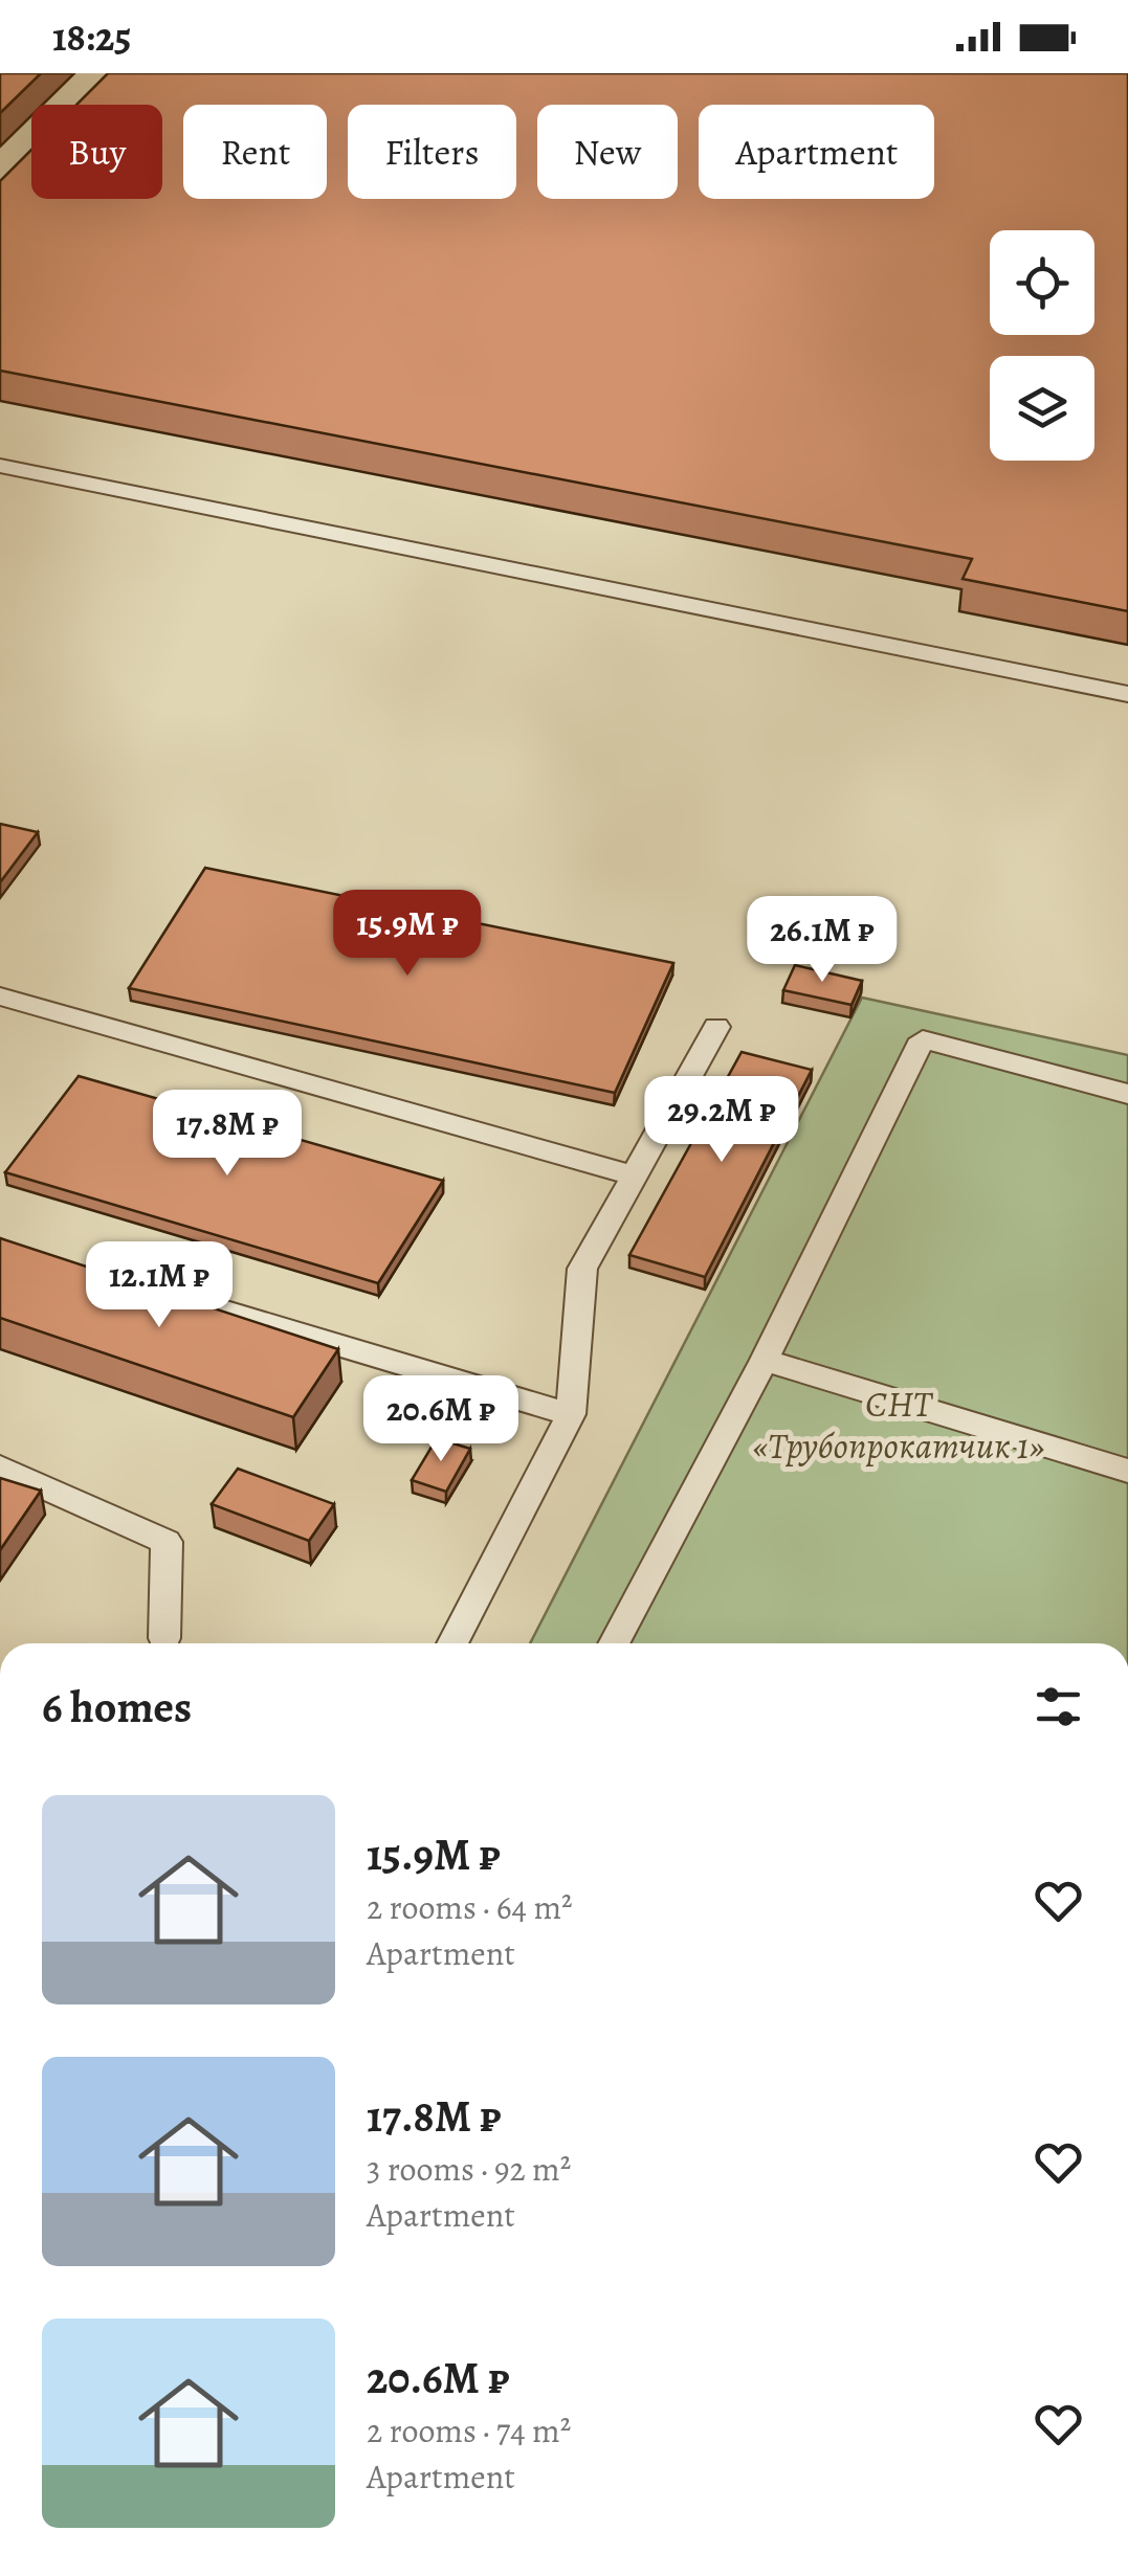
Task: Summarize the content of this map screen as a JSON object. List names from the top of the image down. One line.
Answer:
{"parks":["СНТ «Трубопрокатчик 1»"],"page":{"status":"18:25","chip":["Buy","Rent","Filters","New","Apartment"],"price":["15.9M ₽","26.1M ₽","29.2M ₽","17.8M ₽","12.1M ₽","20.6M ₽"],"heading":"6 homes","list":[{"name":"15.9M ₽","note":"2 rooms · 64 m² · Apartment"},{"name":"17.8M ₽","note":"3 rooms · 92 m² · Apartment"},{"name":"20.6M ₽","note":"2 rooms · 74 m² · Apartment"}]}}
